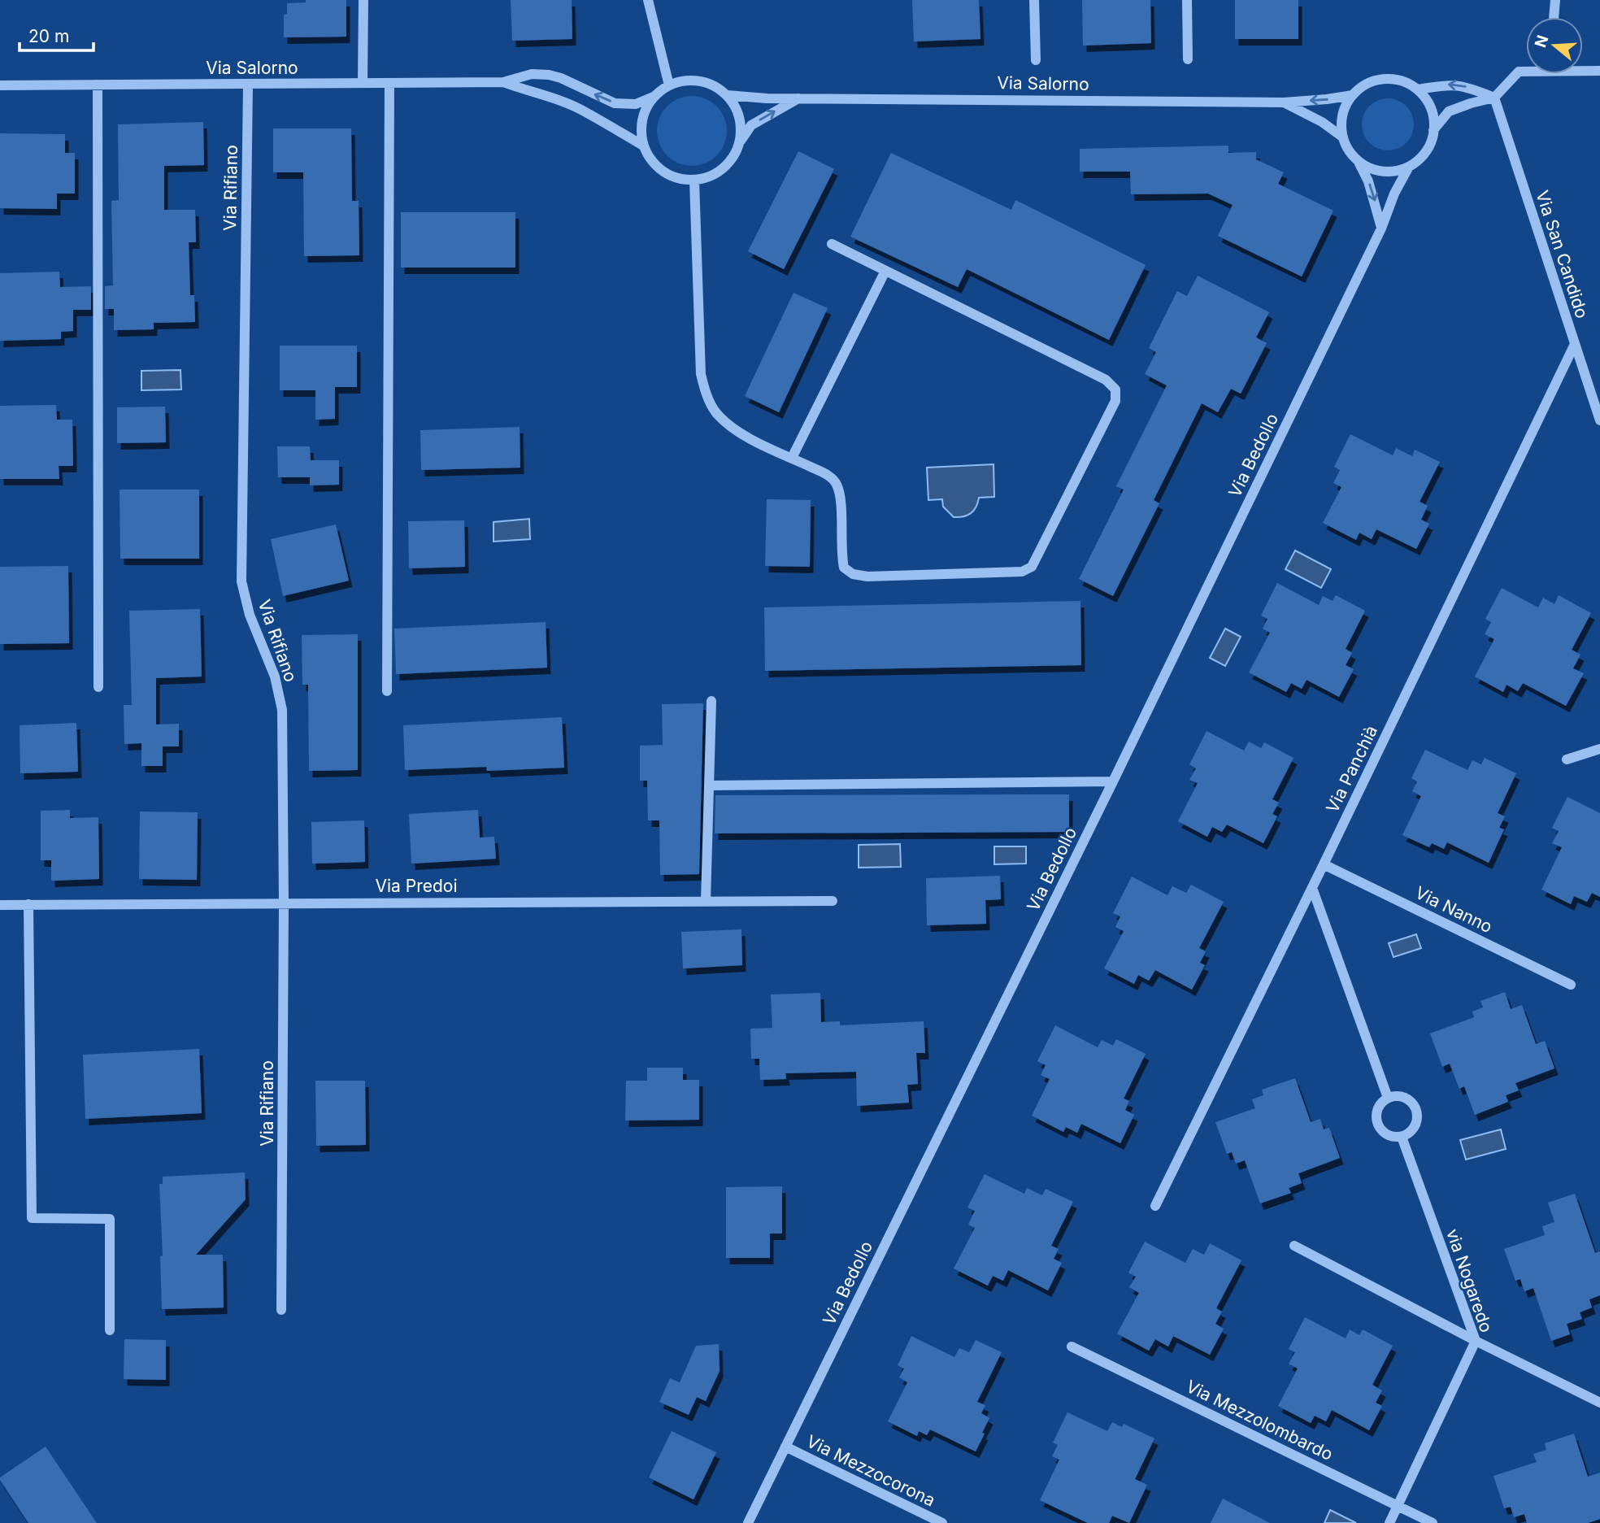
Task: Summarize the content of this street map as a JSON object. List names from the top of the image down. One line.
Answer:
{"streets":{"street":["Via Salorno","Via Rifiano","Via San Candido","Via Bedollo","Via Panchià","Via Predoi","Via Nanno","via Nogaredo","Via Mezzolombardo","Via Mezzocorona"]},"crossings":[["Via Salorno","Via Rifiano"],["Via Salorno","Via Bedollo"],["Via Rifiano","Via Predoi"],["Via San Candido","Via Panchià"],["Via Bedollo","Via Mezzocorona"],["Via Panchià","Via Nanno"],["via Nogaredo","Via Mezzolombardo"]],"scale_bar":"20 m","north":"left"}
